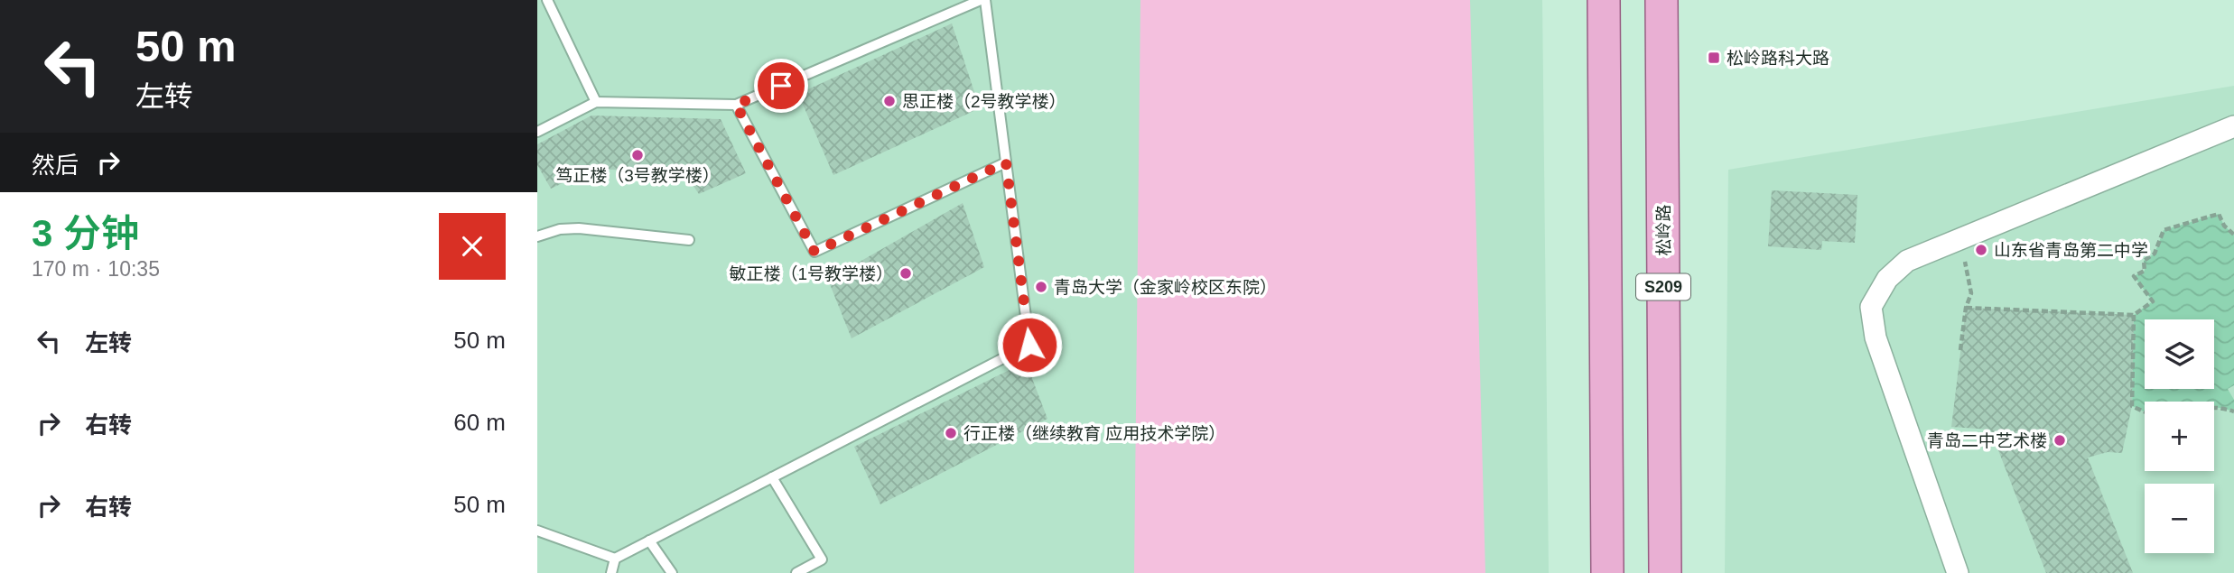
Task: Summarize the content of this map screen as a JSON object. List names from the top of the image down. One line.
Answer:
{"streets":{"main road":["松岭路","S209"]},"places":{"transit":["松岭路科大路"],"other":["思正楼（2号教学楼）","笃正楼（3号教学楼）","山东省青岛第二中学","敏正楼（1号教学楼）","青岛大学（金家岭校区东院）","行正楼（继续教育 应用技术学院）","青岛二中艺术楼"]},"page":{"turn":["50 m","左转"],"then":"然后","heading":["3 分钟","170 m · 10:35"],"list":[{"name":"左转","value":"50 m"},{"name":"右转","value":"60 m"},{"name":"右转","value":"50 m"}],"map_buttons":["+","−"]}}
